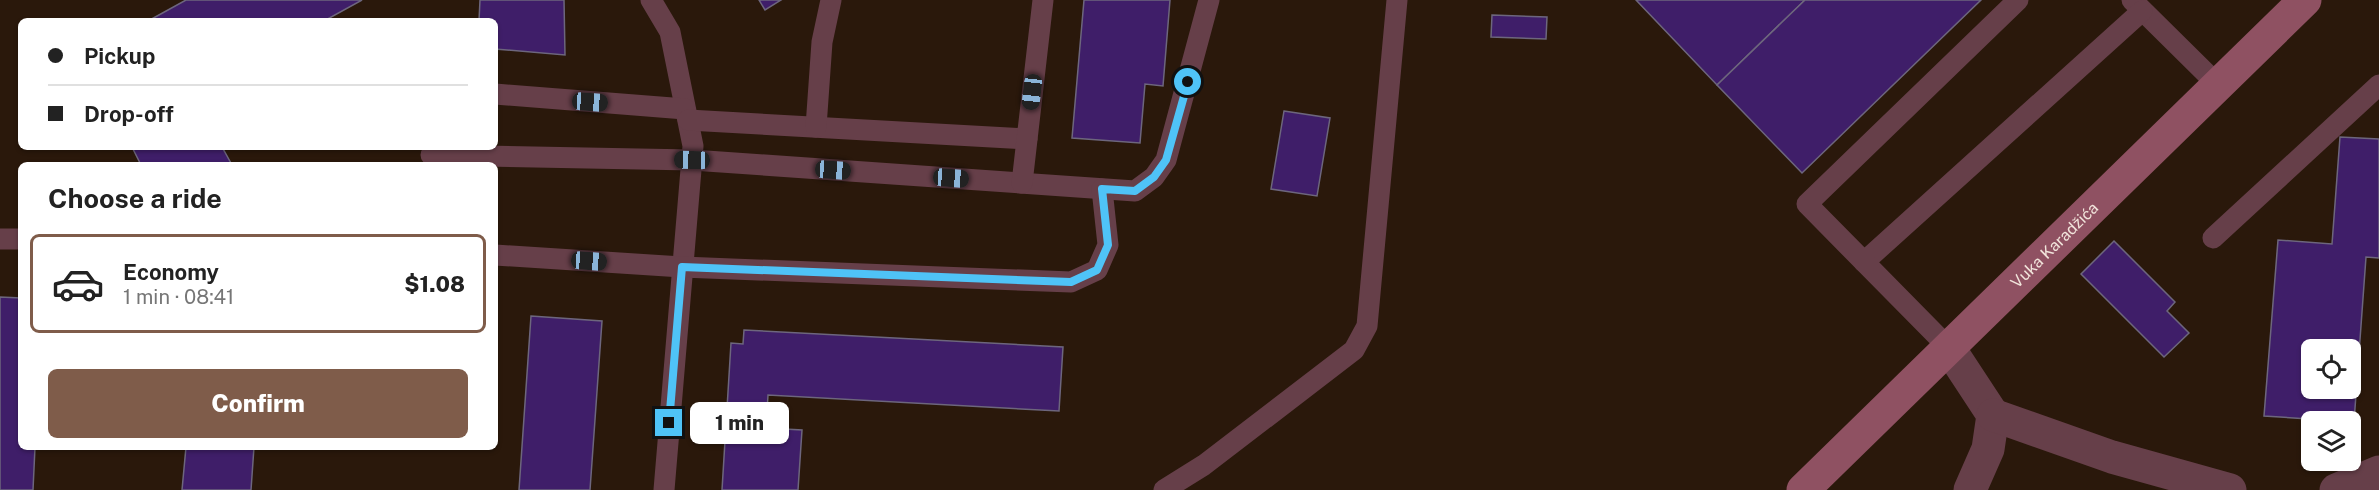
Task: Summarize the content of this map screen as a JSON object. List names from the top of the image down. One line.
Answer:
{"streets":{"street":["Vuka Karadžića"]},"page":{"banner":["Pickup","Drop-off"],"heading":"Choose a ride","list":[{"name":"Economy","note":"1 min · 08:41","value":"$1.08"}],"buttons":"Confirm","bubble":"1 min"}}
